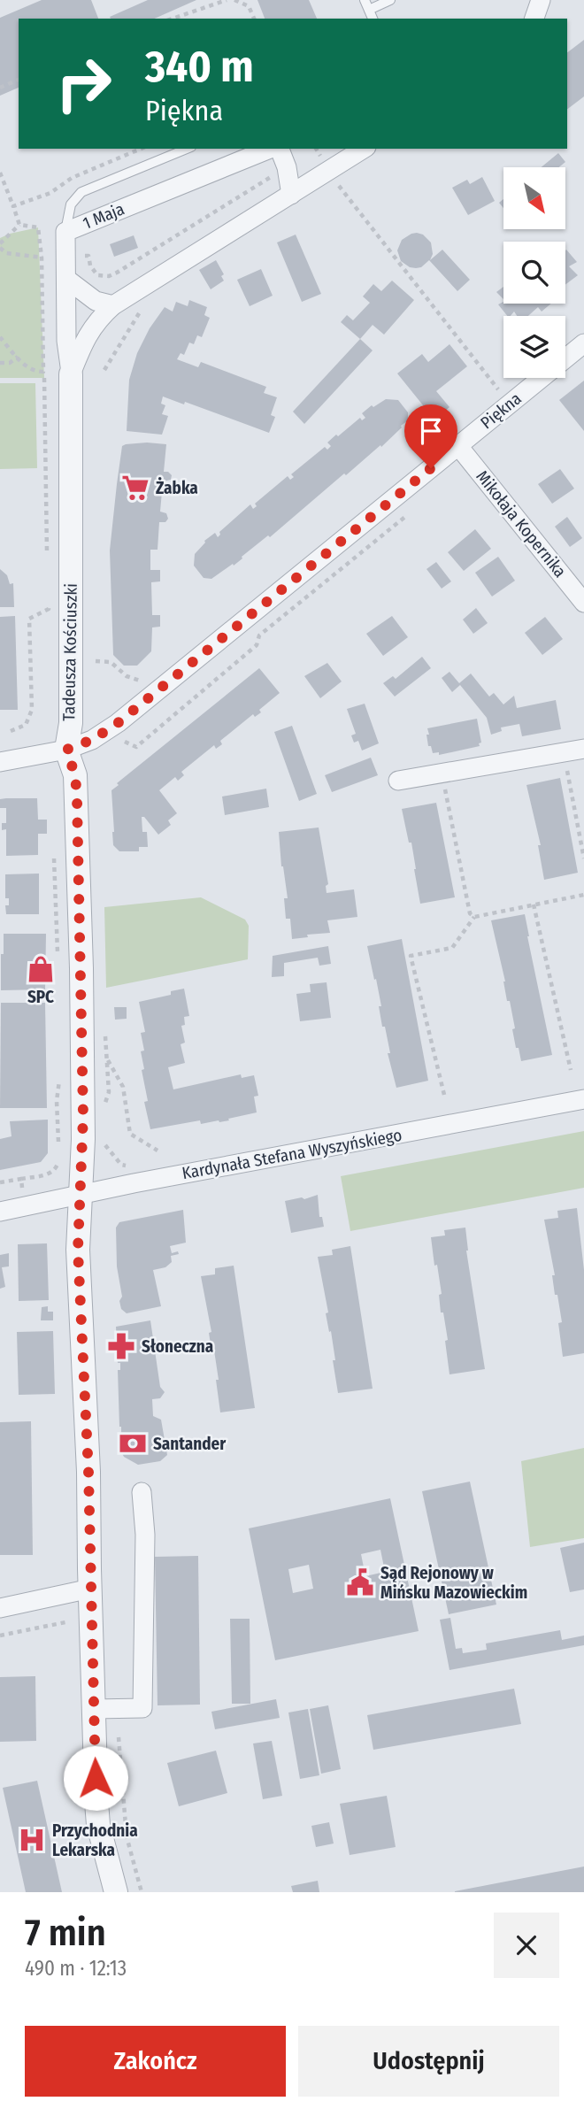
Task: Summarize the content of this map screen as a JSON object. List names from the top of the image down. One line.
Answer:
{"streets":{"street":["1 Maja","Piękna","Mikołaja Kopernika","Tadeusza Kościuszki","Kardynała Stefana Wyszyńskiego"]},"crossings":[["1 Maja","Tadeusza Kościuszki"],["Piękna","Mikołaja Kopernika"],["Piękna","Tadeusza Kościuszki"],["Tadeusza Kościuszki","Kardynała Stefana Wyszyńskiego"]],"places":{"supermarket":["Żabka"],"shop":["SPC"],"pharmacy":["Słoneczna"],"bank":["Santander"],"public building":["Sąd Rejonowy w Mińsku Mazowieckim"],"hospital":["Przychodnia Lekarska"]},"north":"bottom right","page":{"turn":["340 m","Piękna"],"heading":["7 min","490 m · 12:13"],"buttons":["Zakończ","Udostępnij"]}}
